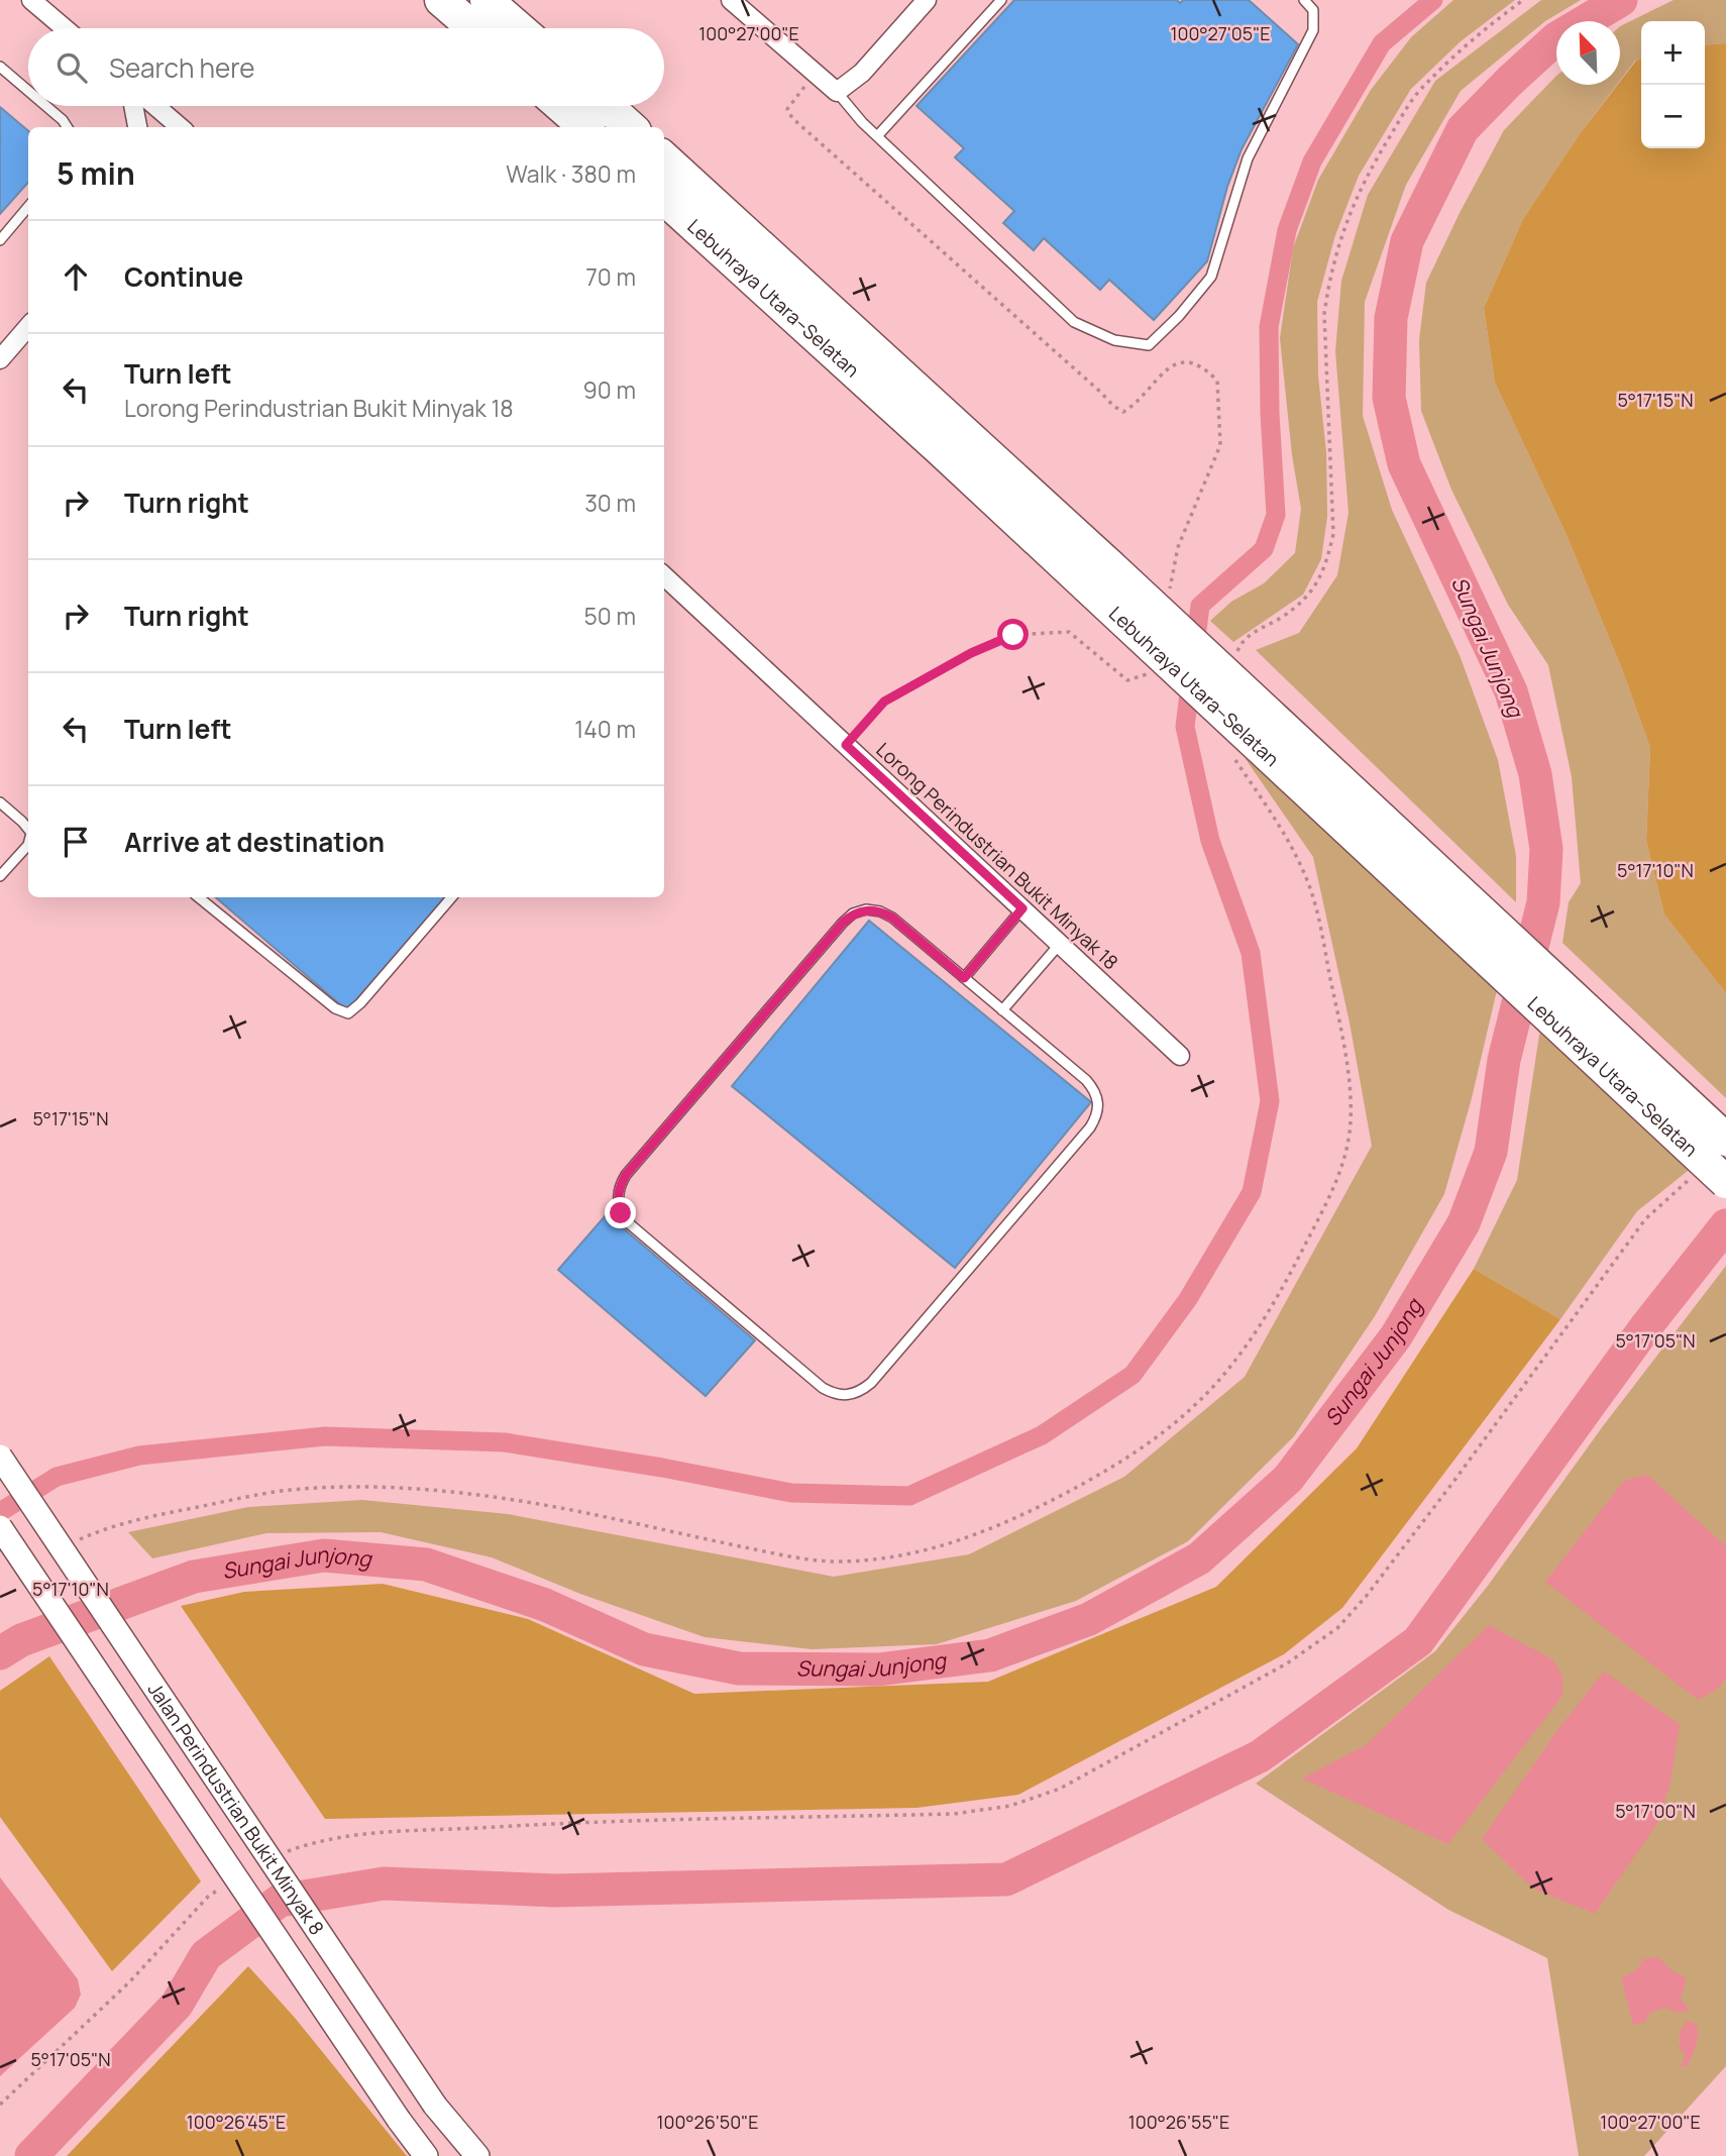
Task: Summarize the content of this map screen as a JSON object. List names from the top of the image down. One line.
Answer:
{"streets":{"highway":["Lebuhraya Utara–Selatan"],"street":["Lorong Perindustrian Bukit Minyak 18","Jalan Perindustrian Bukit Minyak 8"]},"water":["Sungai Junjong"],"north":"top left","page":{"map_buttons":["+","−"],"search":"Search here","heading":["5 min","Walk · 380 m"],"list":[["Continue","70 m"],["Turn left","Lorong Perindustrian Bukit Minyak 18","90 m"],["Turn right","30 m"],["Turn right","50 m"],["Turn left","140 m"],"Arrive at destination"]},"coordinates":["100°27'00\"E","100°27'05\"E","5°17'15\"N","5°17'10\"N","5°17'05\"N","5°17'00\"N","100°26'45\"E","100°26'50\"E","100°26'55\"E"]}
